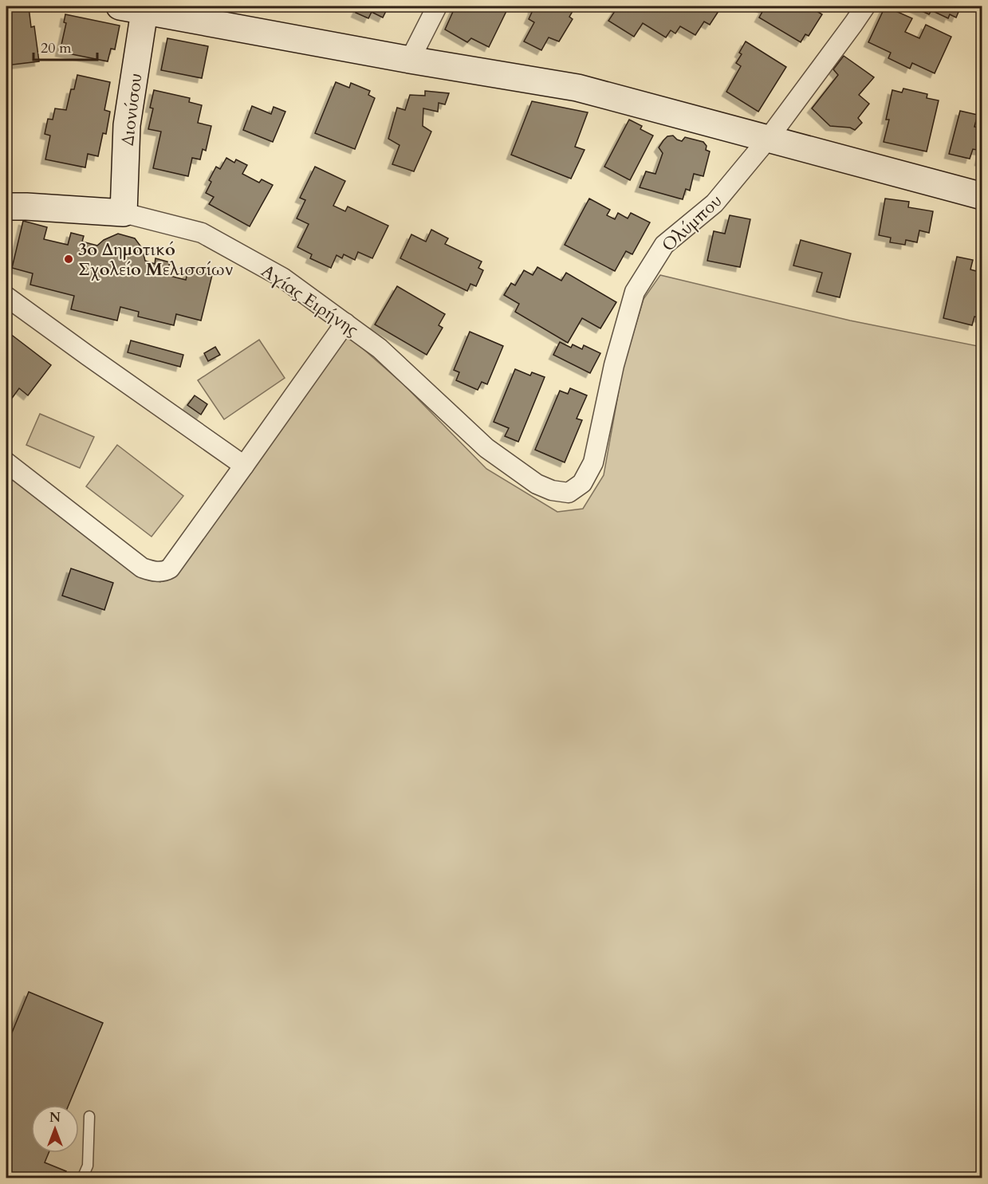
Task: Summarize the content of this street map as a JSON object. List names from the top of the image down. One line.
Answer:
{"streets":{"street":["Διονύσου","Ολύμπου","Αγίας Ειρήνης"]},"crossings":[["Διονύσου","Αγίας Ειρήνης"],["Ολύμπου","Αγίας Ειρήνης"]],"places":["3ο Δημοτικό Σχολείο Μελισσίων"],"scale_bar":"20 m","north":"top"}
